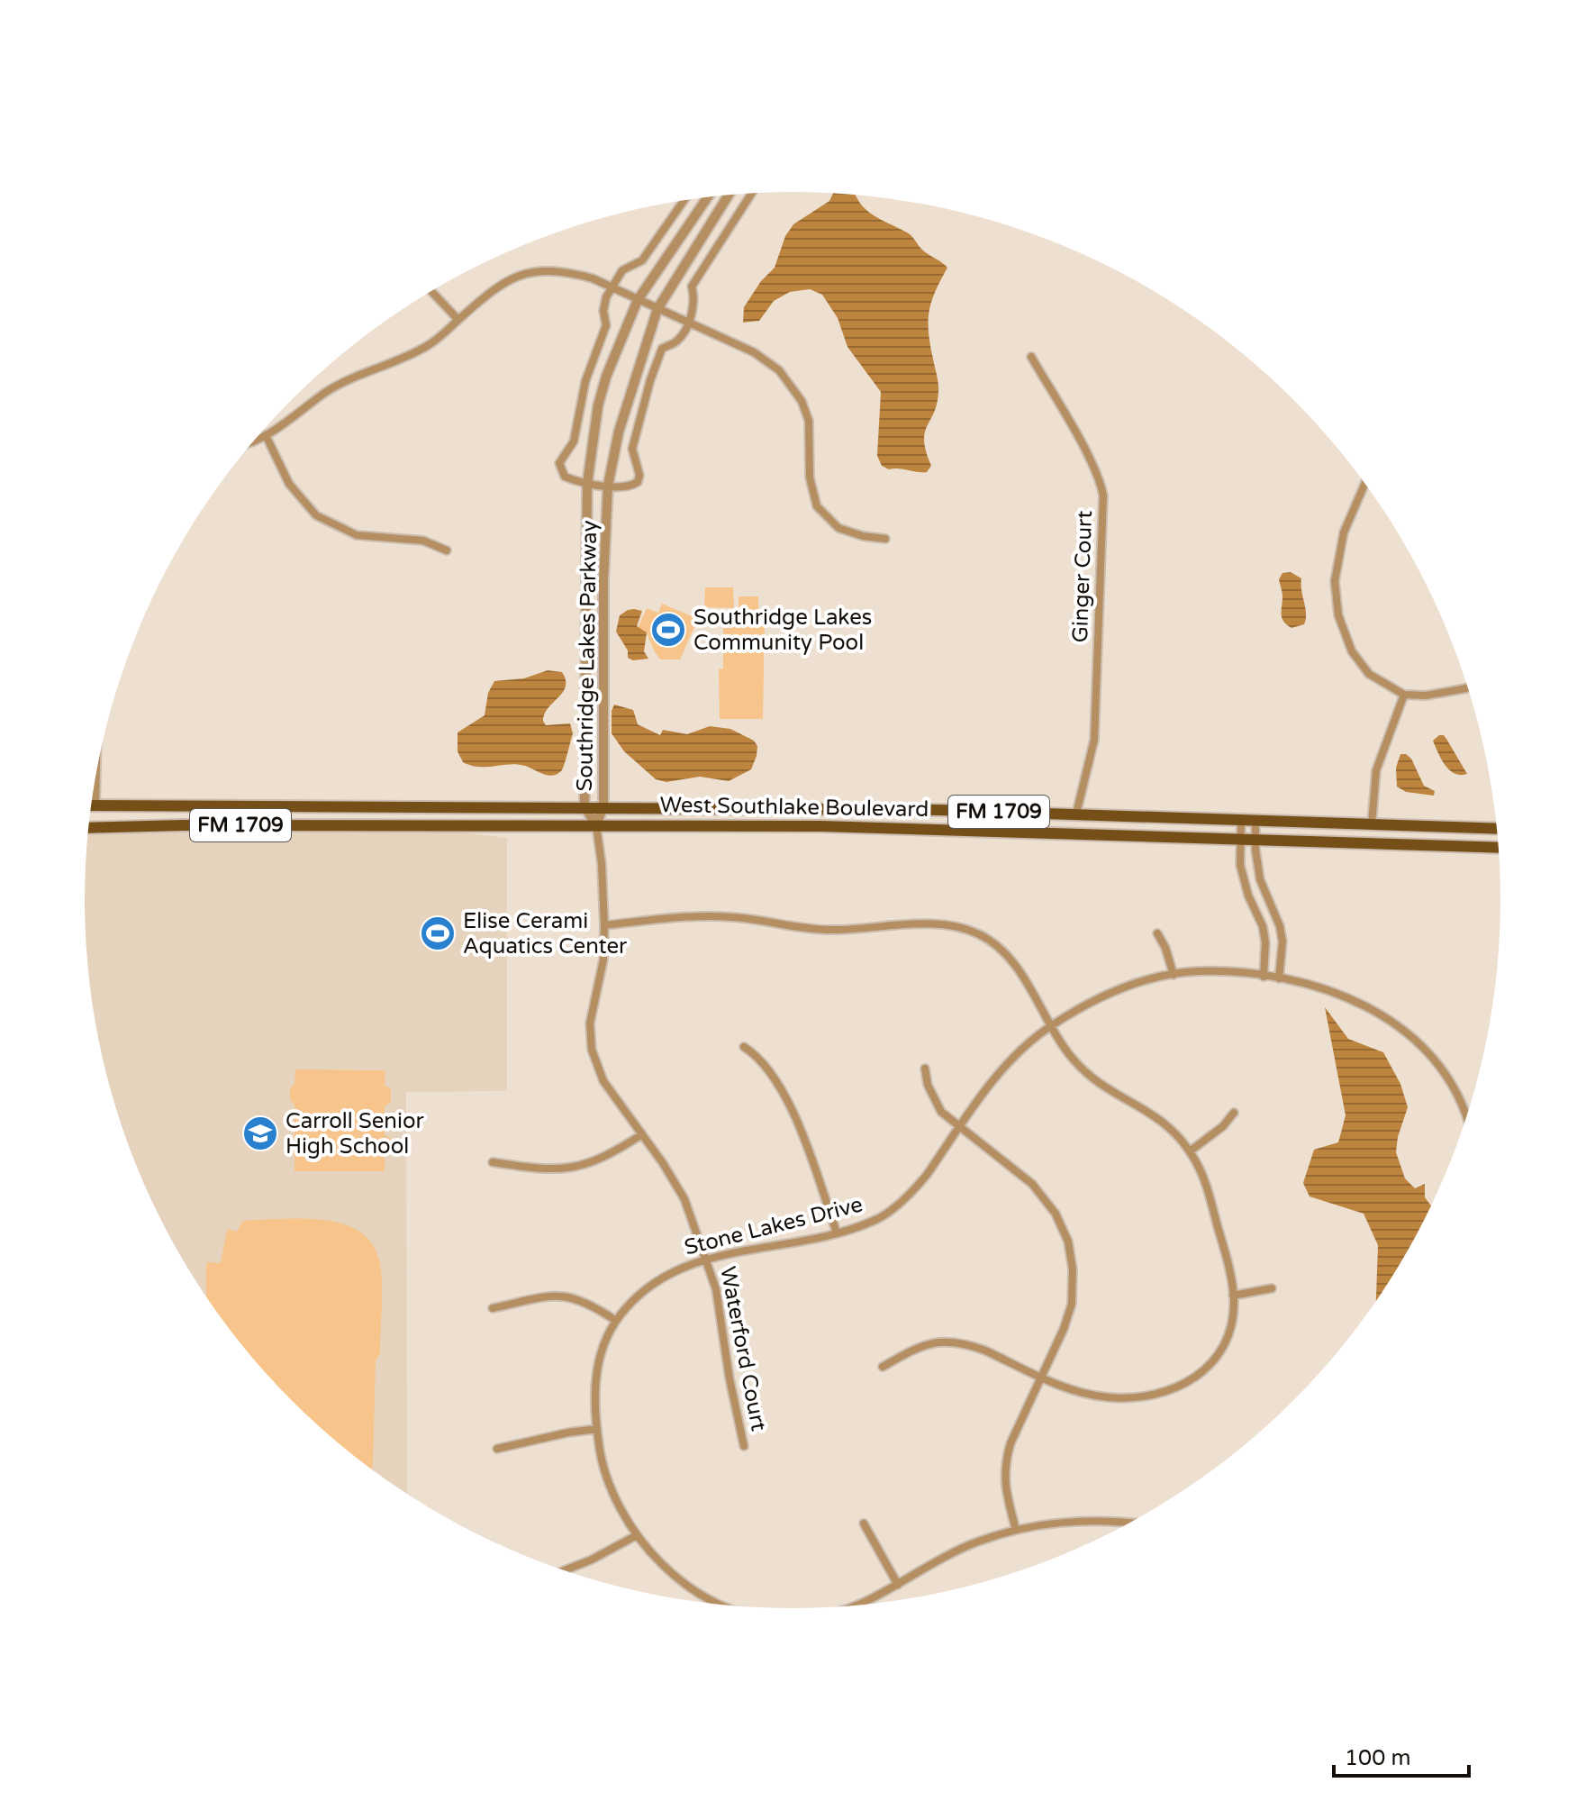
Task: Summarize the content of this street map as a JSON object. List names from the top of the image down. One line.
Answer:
{"streets":{"main road":["West Southlake Boulevard","FM 1709"],"street":["Ginger Court","Southridge Lakes Parkway","Stone Lakes Drive","Waterford Court"]},"crossings":[["Ginger Court","West Southlake Boulevard"],["Southridge Lakes Parkway","West Southlake Boulevard"],["Southridge Lakes Parkway","Waterford Court"],["West Southlake Boulevard","Waterford Court"],["Stone Lakes Drive","Waterford Court"]],"places":{"sports":["Southridge Lakes Community Pool","Elise Cerami Aquatics Center"],"school or university":["Carroll Senior High School"]},"scale_bar":"100 m"}
